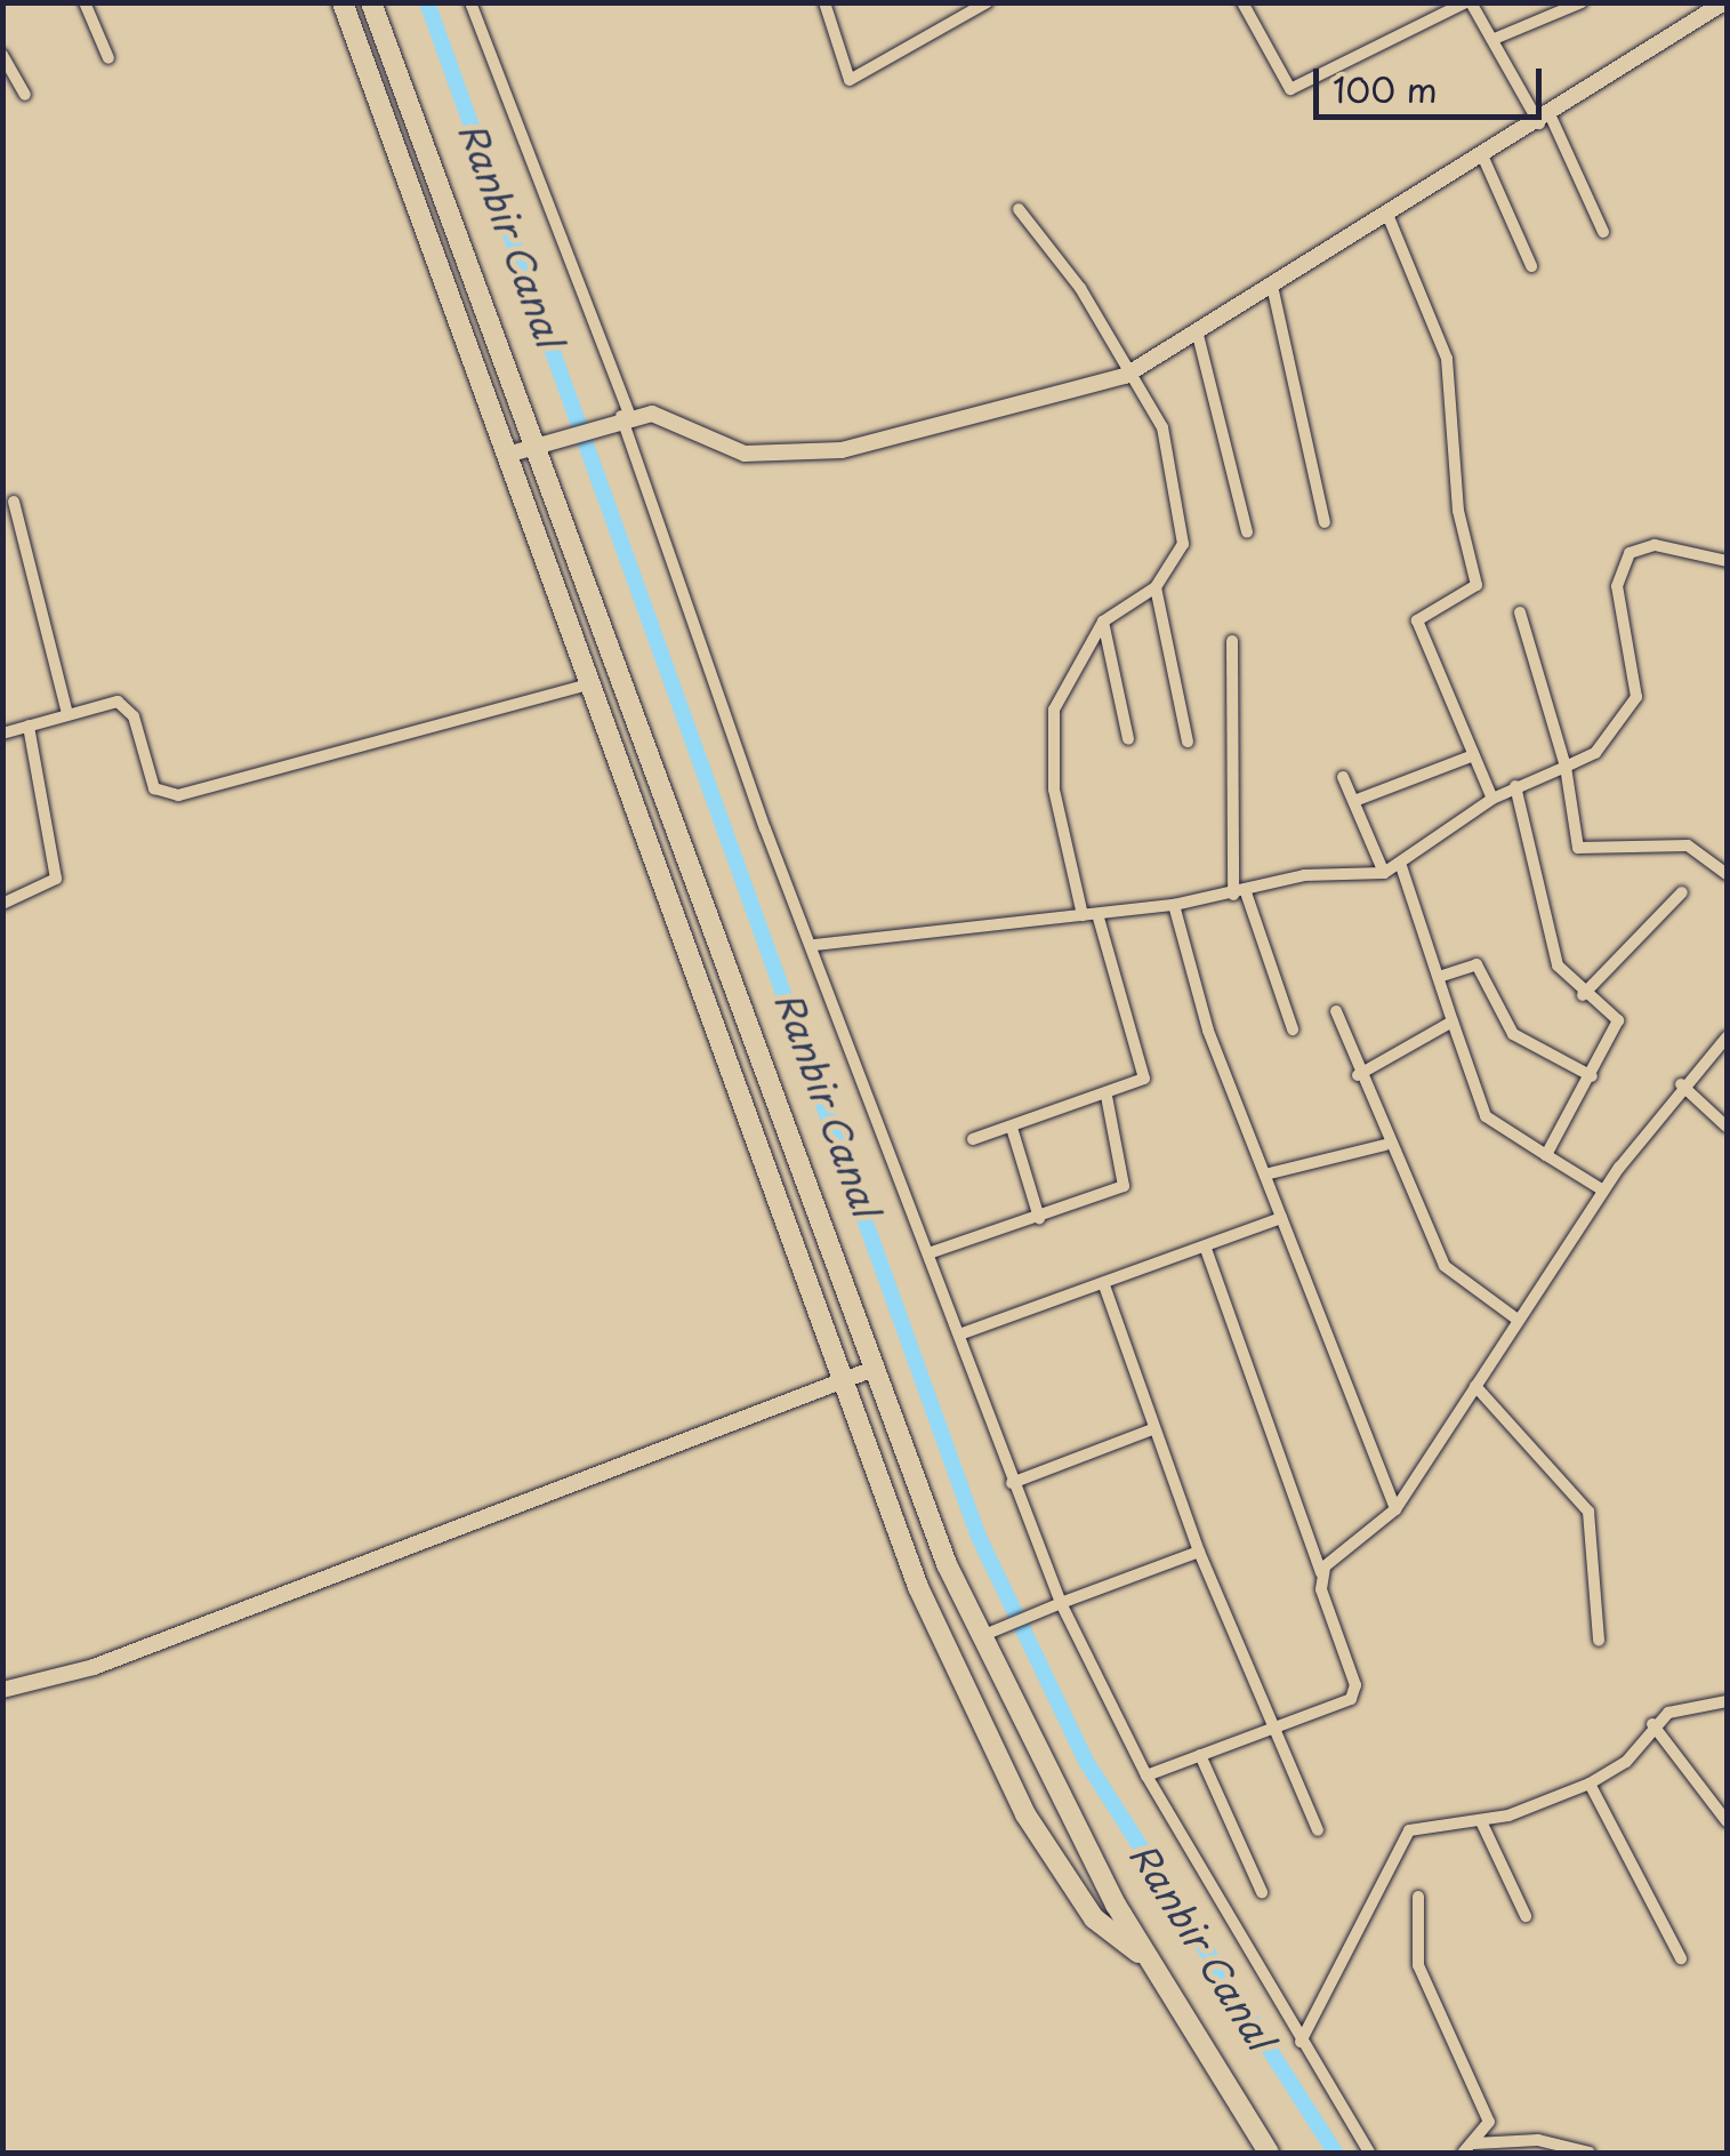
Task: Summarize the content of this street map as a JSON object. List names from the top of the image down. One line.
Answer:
{"water":["Ranbir Canal"],"scale_bar":"100 m"}
